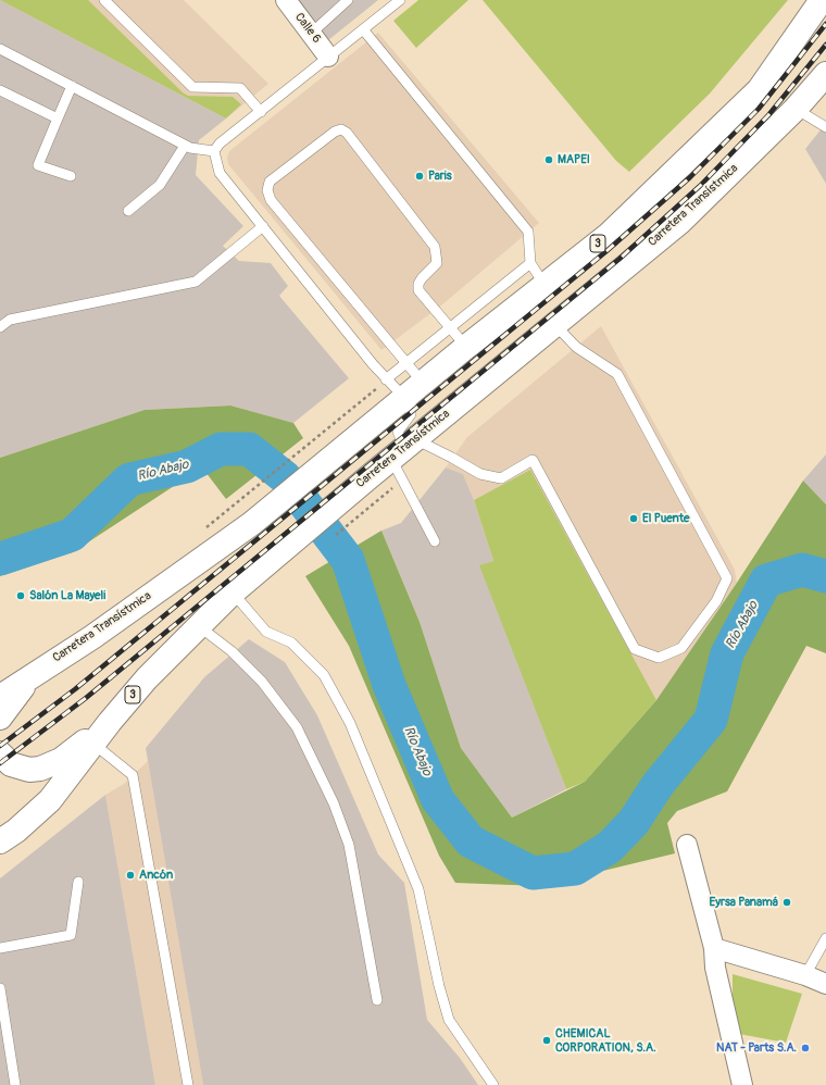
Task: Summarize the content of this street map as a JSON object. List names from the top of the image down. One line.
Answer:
{"streets":{"main road":["Carretera Transístmica","3"],"street":["Calle 6"]},"water":["Río Abajo"],"places":["MAPEI","Paris","El Puente","Salón La Mayeli","Ancón","Eyrsa Panamá","CHEMICAL CORPORATION, S.A.","NAT - Parts S.A."]}
